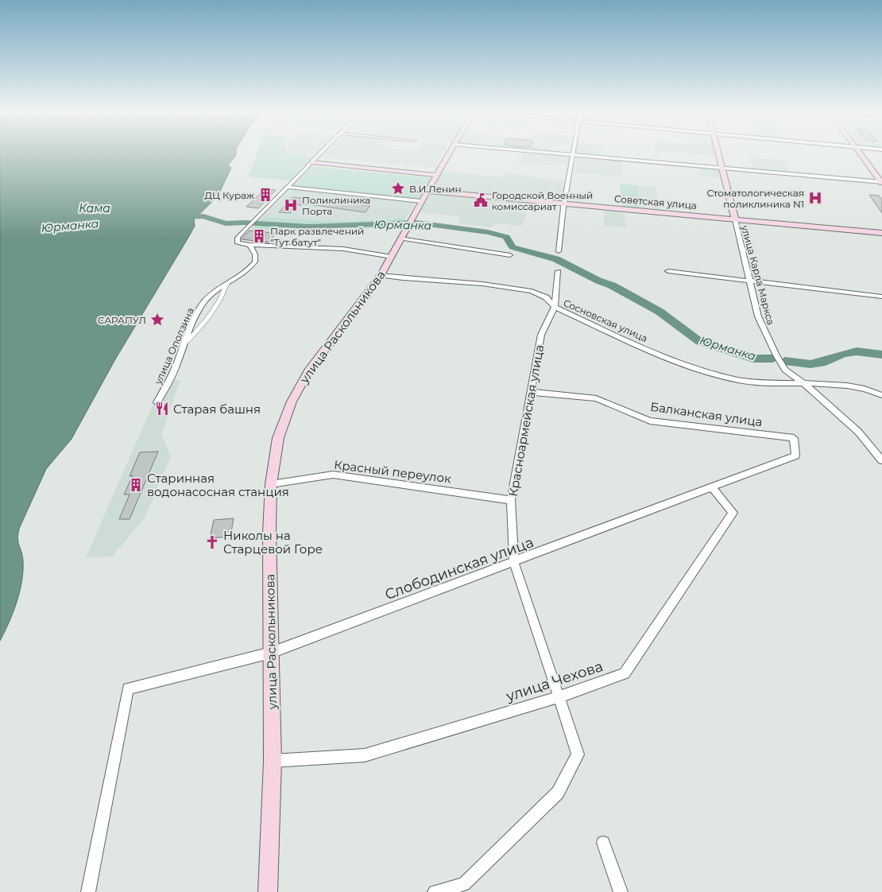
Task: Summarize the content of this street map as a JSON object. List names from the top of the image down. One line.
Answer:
{"streets":{"main road":["Советская улица","улица Карла Маркса","улица Раскольникова"],"street":["Сосновская улица","улица Оползина","Балканская улица","Красноармейская улица","Красный переулок","Слободинская улица","улица Чехова"]},"crossings":[["Советская улица","улица Карла Маркса"],["Советская улица","улица Раскольникова"],["улица Карла Маркса","Сосновская улица"],["Сосновская улица","улица Раскольникова"],["Сосновская улица","Красноармейская улица"],["улица Раскольникова","Красный переулок"],["улица Раскольникова","Слободинская улица"],["улица Раскольникова","улица Чехова"],["Балканская улица","Красноармейская улица"],["Балканская улица","Слободинская улица"],["Красноармейская улица","Красный переулок"],["Красноармейская улица","Слободинская улица"],["Красноармейская улица","улица Чехова"],["Слободинская улица","улица Чехова"]],"water":["Кама","Юрманка"],"places":{"place":["В.И.Ленин","САРАПУЛ"],"building":["ДЦ Кураж","Парк развлечений \"Тут батут\"","Старинная водонасосная станция"],"hospital":["Стоматологическая поликлиника N1","Поликлиника Порта"],"public building":["Городской Военный комиссариат"],"restaurant":["Старая башня"],"church":["Николы на Старцевой Горе"]}}
